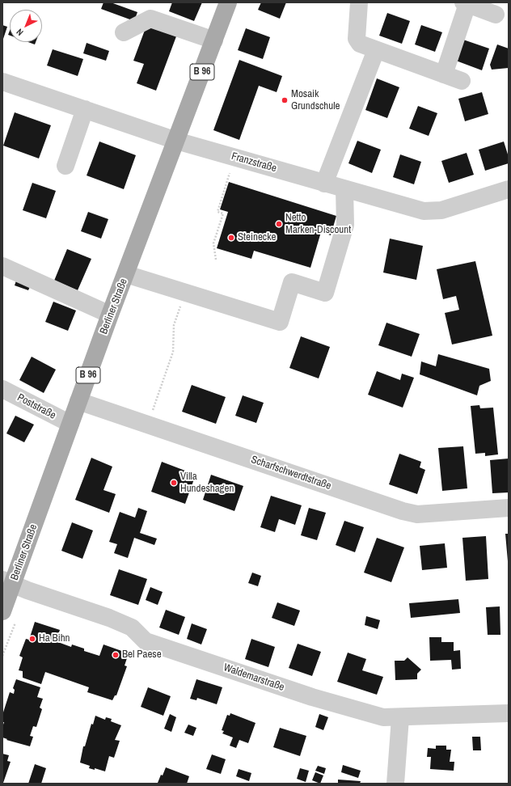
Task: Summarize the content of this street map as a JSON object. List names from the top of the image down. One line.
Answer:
{"streets":{"main road":["B 96","Berliner Straße"],"street":["Franzstraße","Poststraße","Scharfschwerdtstraße","Waldemarstraße"]},"crossings":[["Franzstraße","Berliner Straße"],["Berliner Straße","Poststraße"],["Berliner Straße","Scharfschwerdtstraße"],["Berliner Straße","Waldemarstraße"]],"places":["Mosaik Grundschule","Netto Marken-Discount","Steinecke","Villa Hundeshagen","Ha Bihn","Bel Paese"],"north":"bottom left"}
